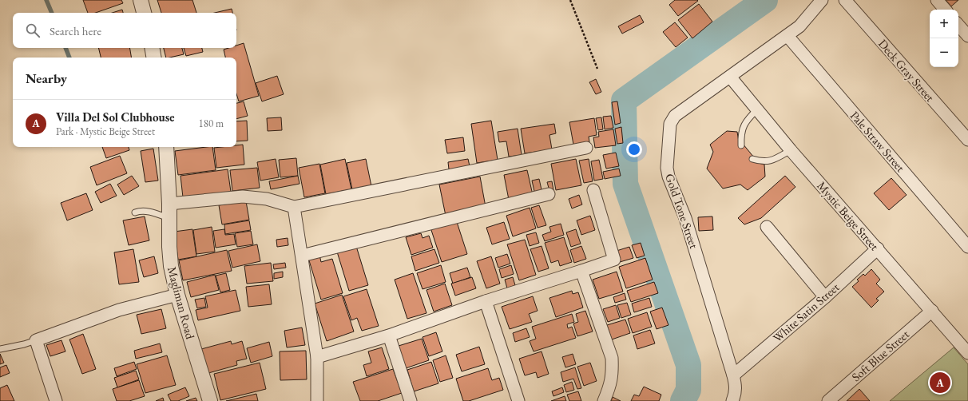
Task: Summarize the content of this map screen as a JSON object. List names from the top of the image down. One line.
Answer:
{"streets":{"street":["Deck Gray Street","Pale Straw Street","Gold Tone Street","Mystic Beige Street","Magliman Road","White Satin Street","Soft Blue Street"]},"crossings":[["Pale Straw Street","Gold Tone Street"],["Gold Tone Street","Mystic Beige Street"],["Gold Tone Street","White Satin Street"],["Mystic Beige Street","White Satin Street"],["Mystic Beige Street","Soft Blue Street"]],"page":{"map_buttons":["+","−"],"search":"Search here","heading":"Nearby","list":[{"mark":"A","name":"Villa Del Sol Clubhouse","note":"Park · Mystic Beige Street","value":"180 m"}],"pins":"A"}}
